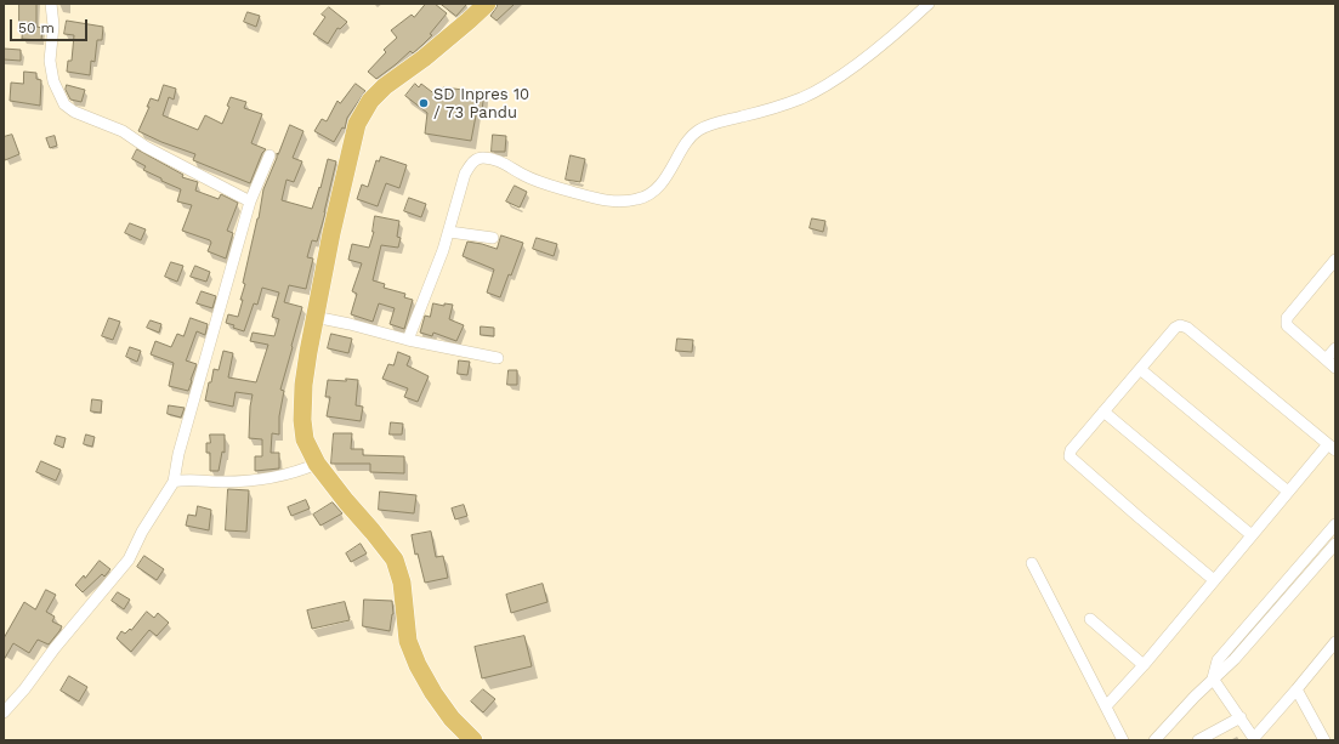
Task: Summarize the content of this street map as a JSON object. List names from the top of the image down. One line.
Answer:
{"places":["SD Inpres 10 / 73 Pandu"],"scale_bar":"50 m"}
